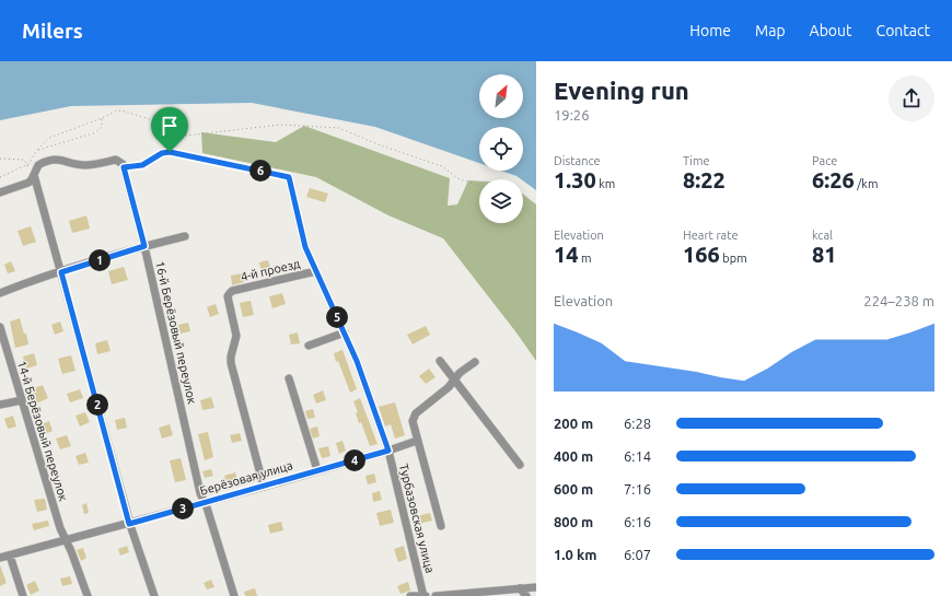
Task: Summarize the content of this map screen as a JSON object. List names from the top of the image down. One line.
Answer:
{"streets":{"street":["4-й проезд","16-й Берёзовый переулок","14-й Берёзовый переулок","Берёзовая улица","Турбазовская улица"]},"crossings":[["4-й проезд","Берёзовая улица"],["4-й проезд","Турбазовская улица"],["16-й Берёзовый переулок","Берёзовая улица"],["14-й Берёзовый переулок","Берёзовая улица"],["Берёзовая улица","Турбазовская улица"]],"north":"top right","page":{"header":"Milers","nav":["Home","Map","About","Contact"],"heading":["Evening run","19:26"],"stats":[["Distance","1.30 km"],["Time","8:22"],["Pace","6:26 /km"],["Elevation","14 m"],["Heart rate","166 bpm"],["kcal","81"]],"pins":["6","1","5","2","4","3"],"chart":["Elevation","224–238 m"],"list":[{"name":"200 m","note":"6:28"},{"name":"400 m","note":"6:14"},{"name":"600 m","note":"7:16"},{"name":"800 m","note":"6:16"},{"name":"1.0 km","note":"6:07"}]}}
